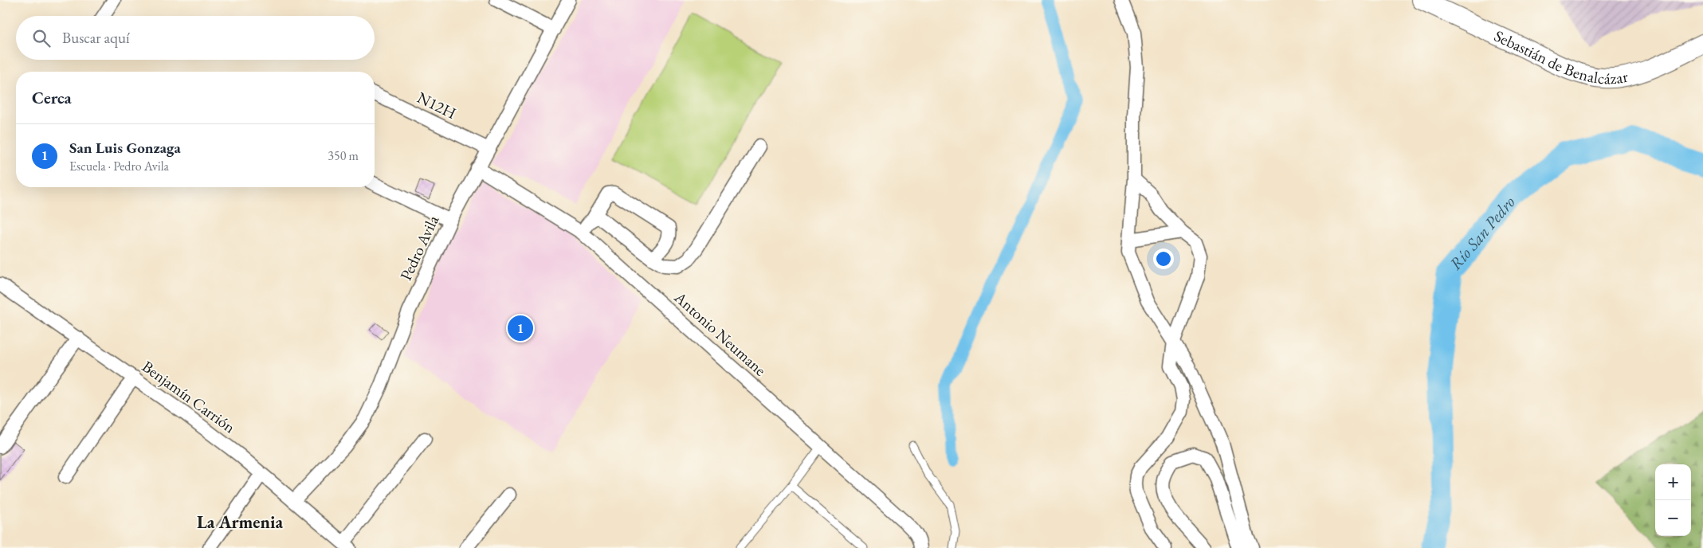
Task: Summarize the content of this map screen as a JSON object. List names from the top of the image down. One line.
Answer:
{"streets":{"main road":["Sebastián de Benalcázar"],"street":["N12H","Pedro Avila","Antonio Neumane","Benjamín Carrión"]},"crossings":[["N12H","Pedro Avila"],["Pedro Avila","Antonio Neumane"],["Pedro Avila","Benjamín Carrión"]],"districts":["La Armenia"],"water":["Río San Pedro"],"page":{"search":"Buscar aquí","heading":"Cerca","list":[{"mark":"1","name":"San Luis Gonzaga","note":"Escuela · Pedro Avila","value":"350 m"}],"pins":"1","map_buttons":["+","−"]}}
